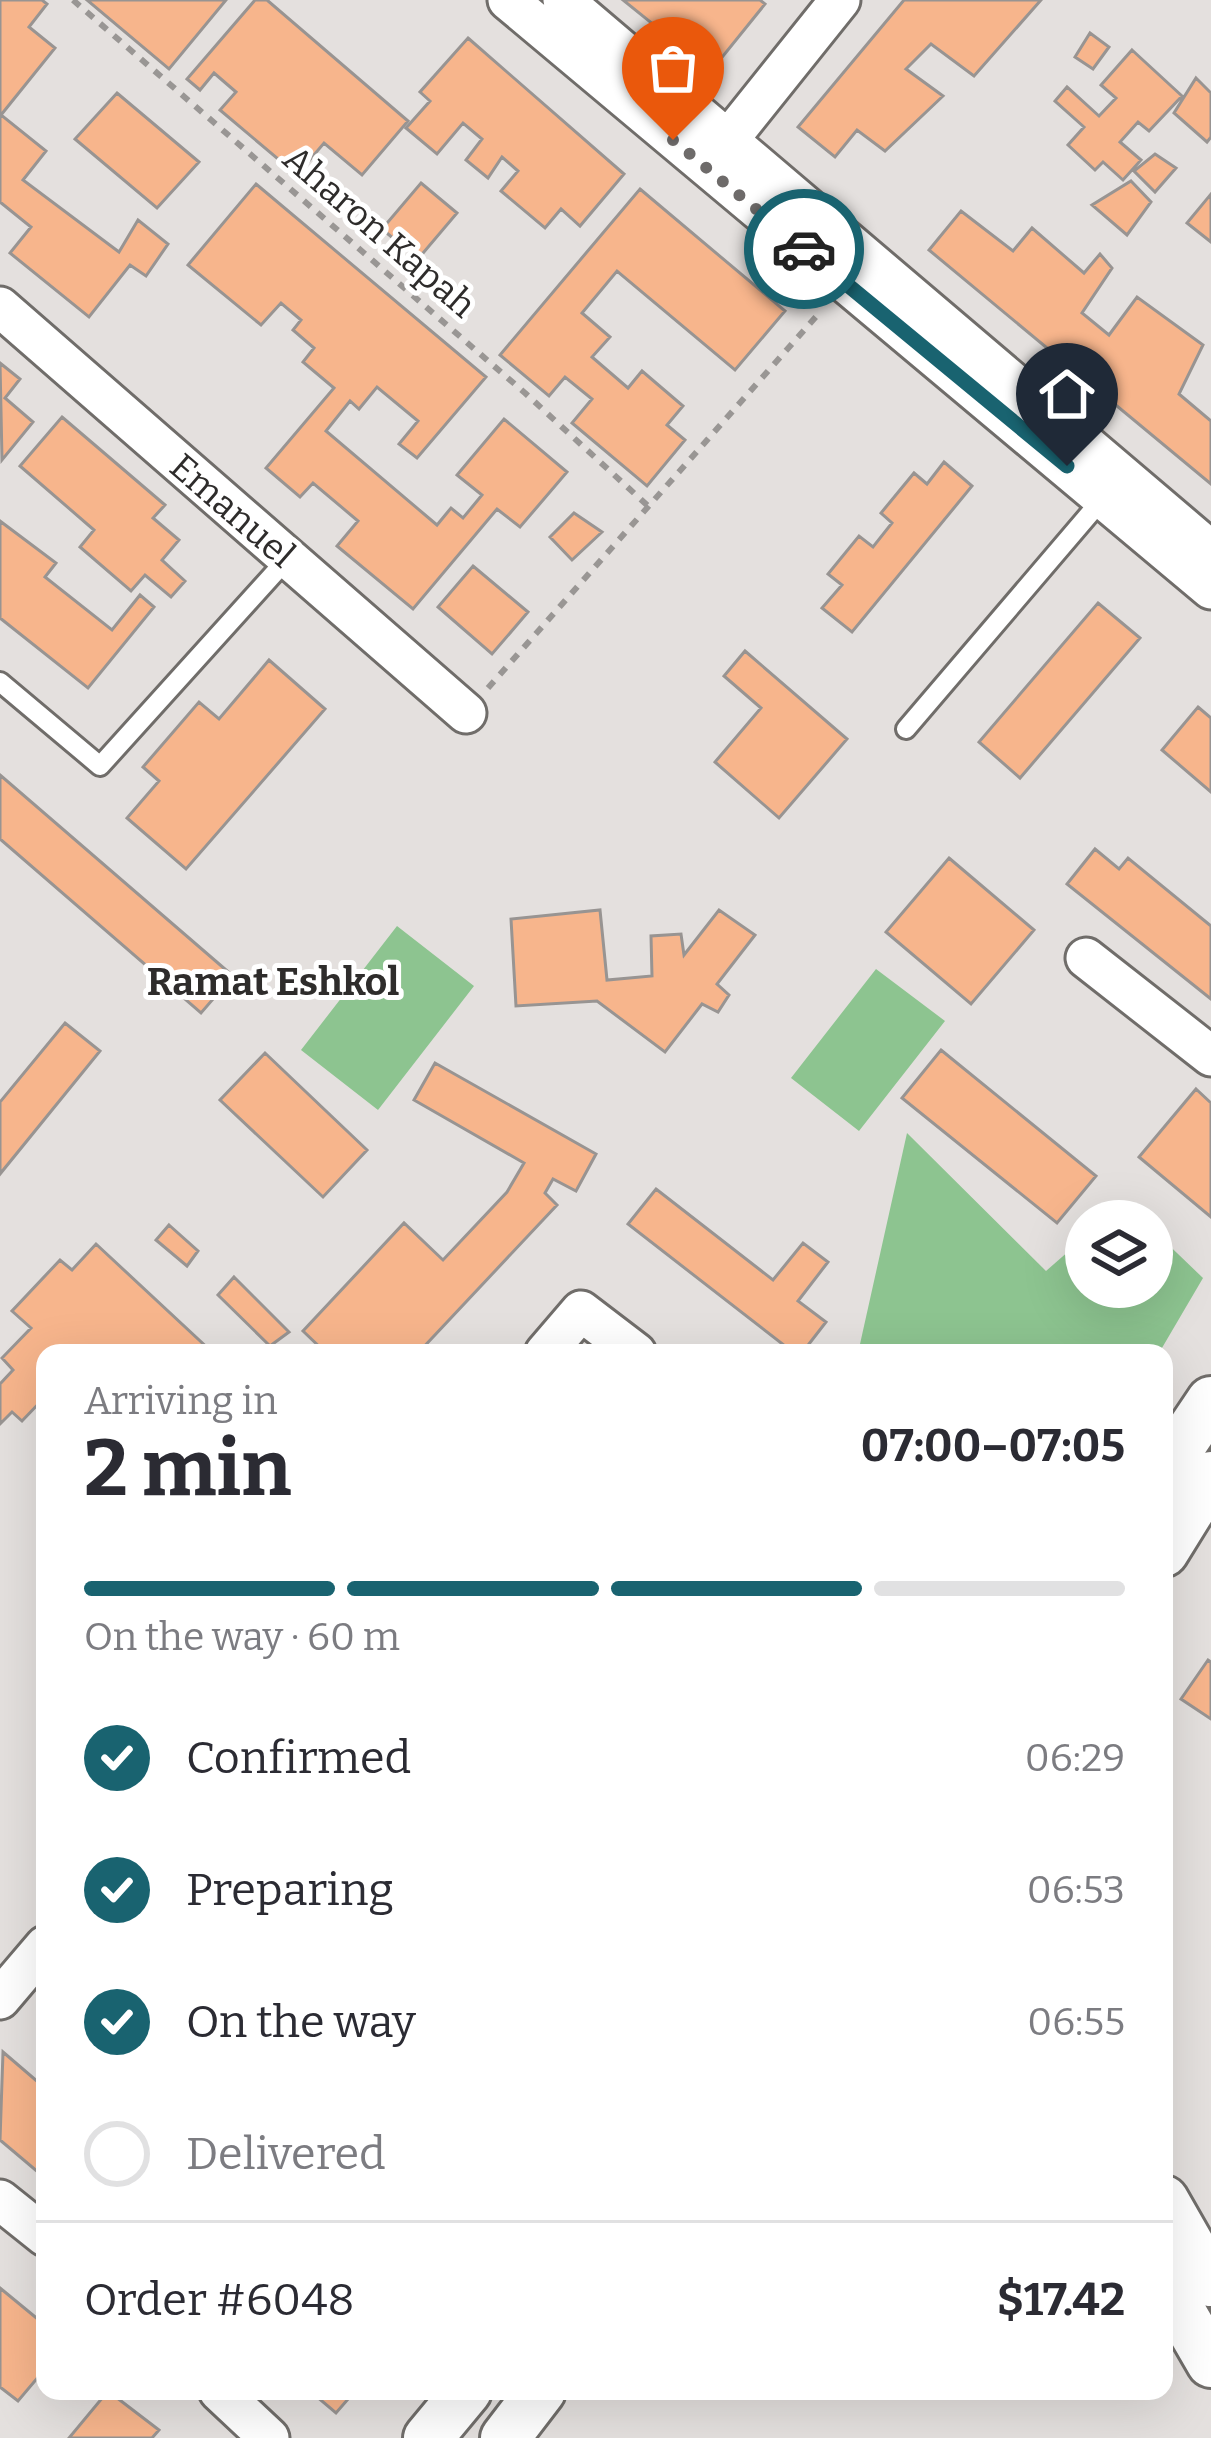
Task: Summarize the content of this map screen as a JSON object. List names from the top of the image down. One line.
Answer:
{"streets":{"street":["Emanuel"],"path":["Aharon Kapah"]},"districts":["Ramat Eshkol"],"page":{"heading":["2 min","Arriving in","07:00–07:05"],"panel":["Order #6048","$17.42"],"bar":"On the way · 60 m","list":[["Confirmed","06:29"],["Preparing","06:53"],["On the way","06:55"],"Delivered"]}}
